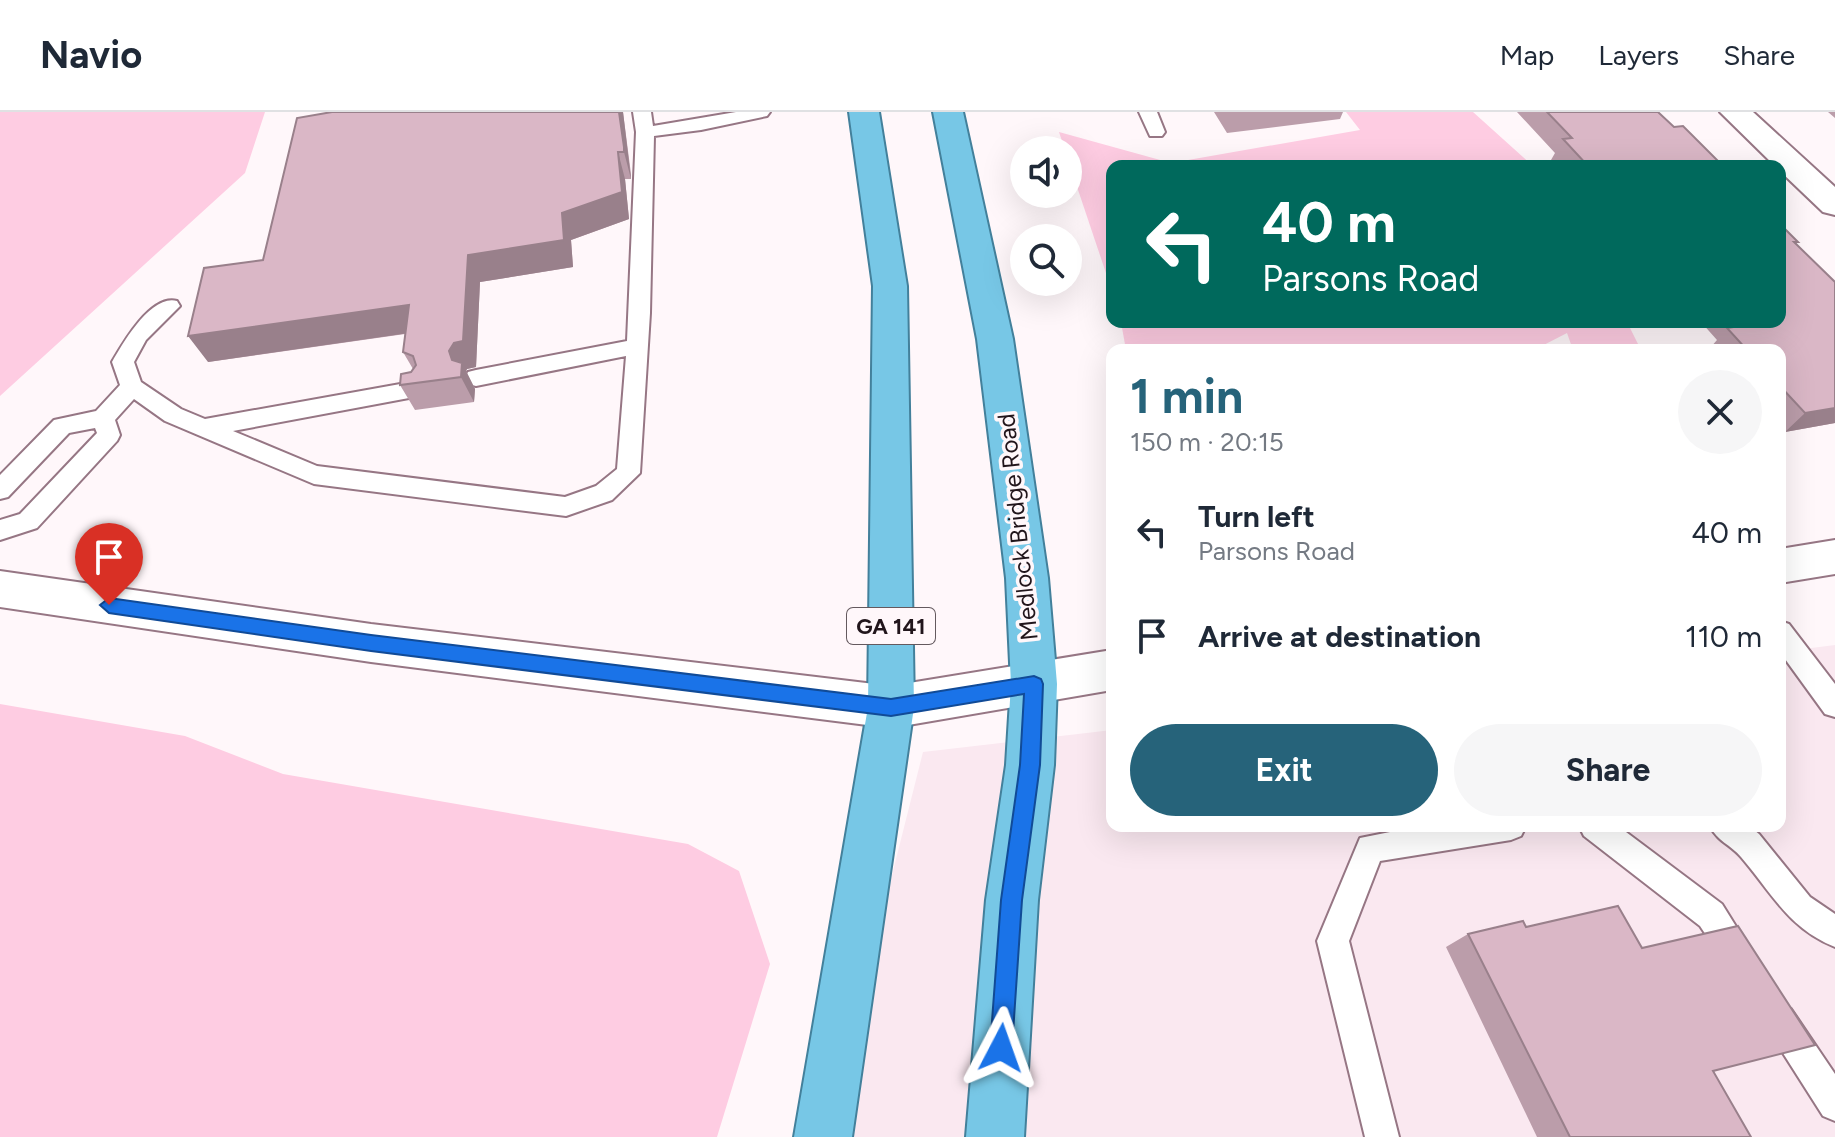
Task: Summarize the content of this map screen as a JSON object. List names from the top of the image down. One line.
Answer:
{"streets":{"highway":["Medlock Bridge Road","GA 141"]},"page":{"header":"Navio","nav":["Map","Layers","Share"],"turn":["40 m","Parsons Road"],"heading":["1 min","150 m · 20:15"],"list":[{"name":"Turn left","note":"Parsons Road","value":"40 m"},{"name":"Arrive at destination","value":"110 m"}],"buttons":["Exit","Share"]}}
